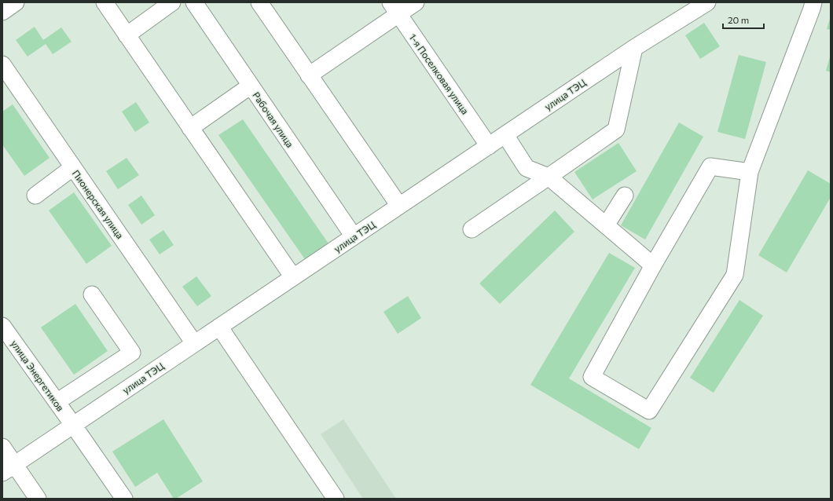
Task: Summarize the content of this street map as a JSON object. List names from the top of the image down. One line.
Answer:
{"streets":{"street":["1-я Поселковая улица","улица ТЭЦ","Рабочая улица","Пионерская улица","улица Энергетиков"]},"crossings":[["1-я Поселковая улица","улица ТЭЦ"],["улица ТЭЦ","Рабочая улица"],["улица ТЭЦ","Пионерская улица"],["улица ТЭЦ","улица Энергетиков"]],"scale_bar":"20 m"}
